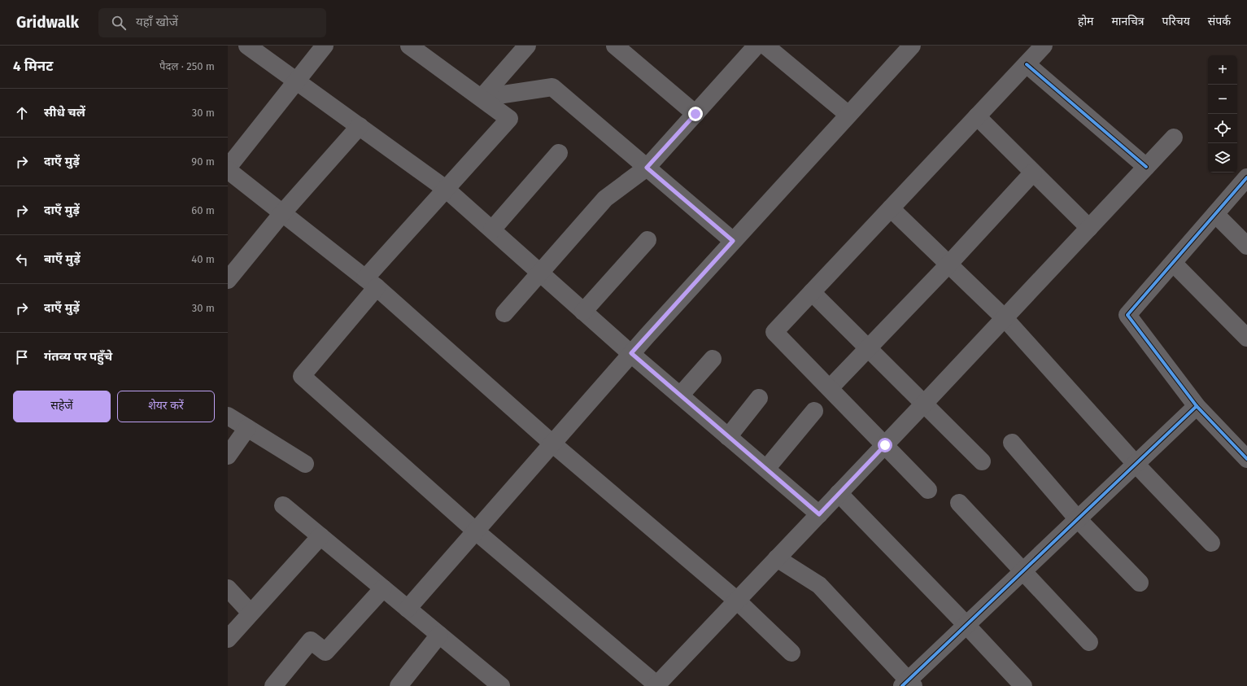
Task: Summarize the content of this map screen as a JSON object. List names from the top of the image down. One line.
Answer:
{"page":{"header":"Gridwalk","search":"यहाँ खोजें","nav":["होम","मानचित्र","परिचय","संपर्क"],"heading":["4 मिनट","पैदल · 250 m"],"map_buttons":["+","−"],"list":[["सीधे चलें","30 m"],["दाएँ मुड़ें","90 m"],["दाएँ मुड़ें","60 m"],["बाएँ मुड़ें","40 m"],["दाएँ मुड़ें","30 m"],"गंतव्य पर पहुँचे"],"buttons":["सहेजें","शेयर करें"]}}
